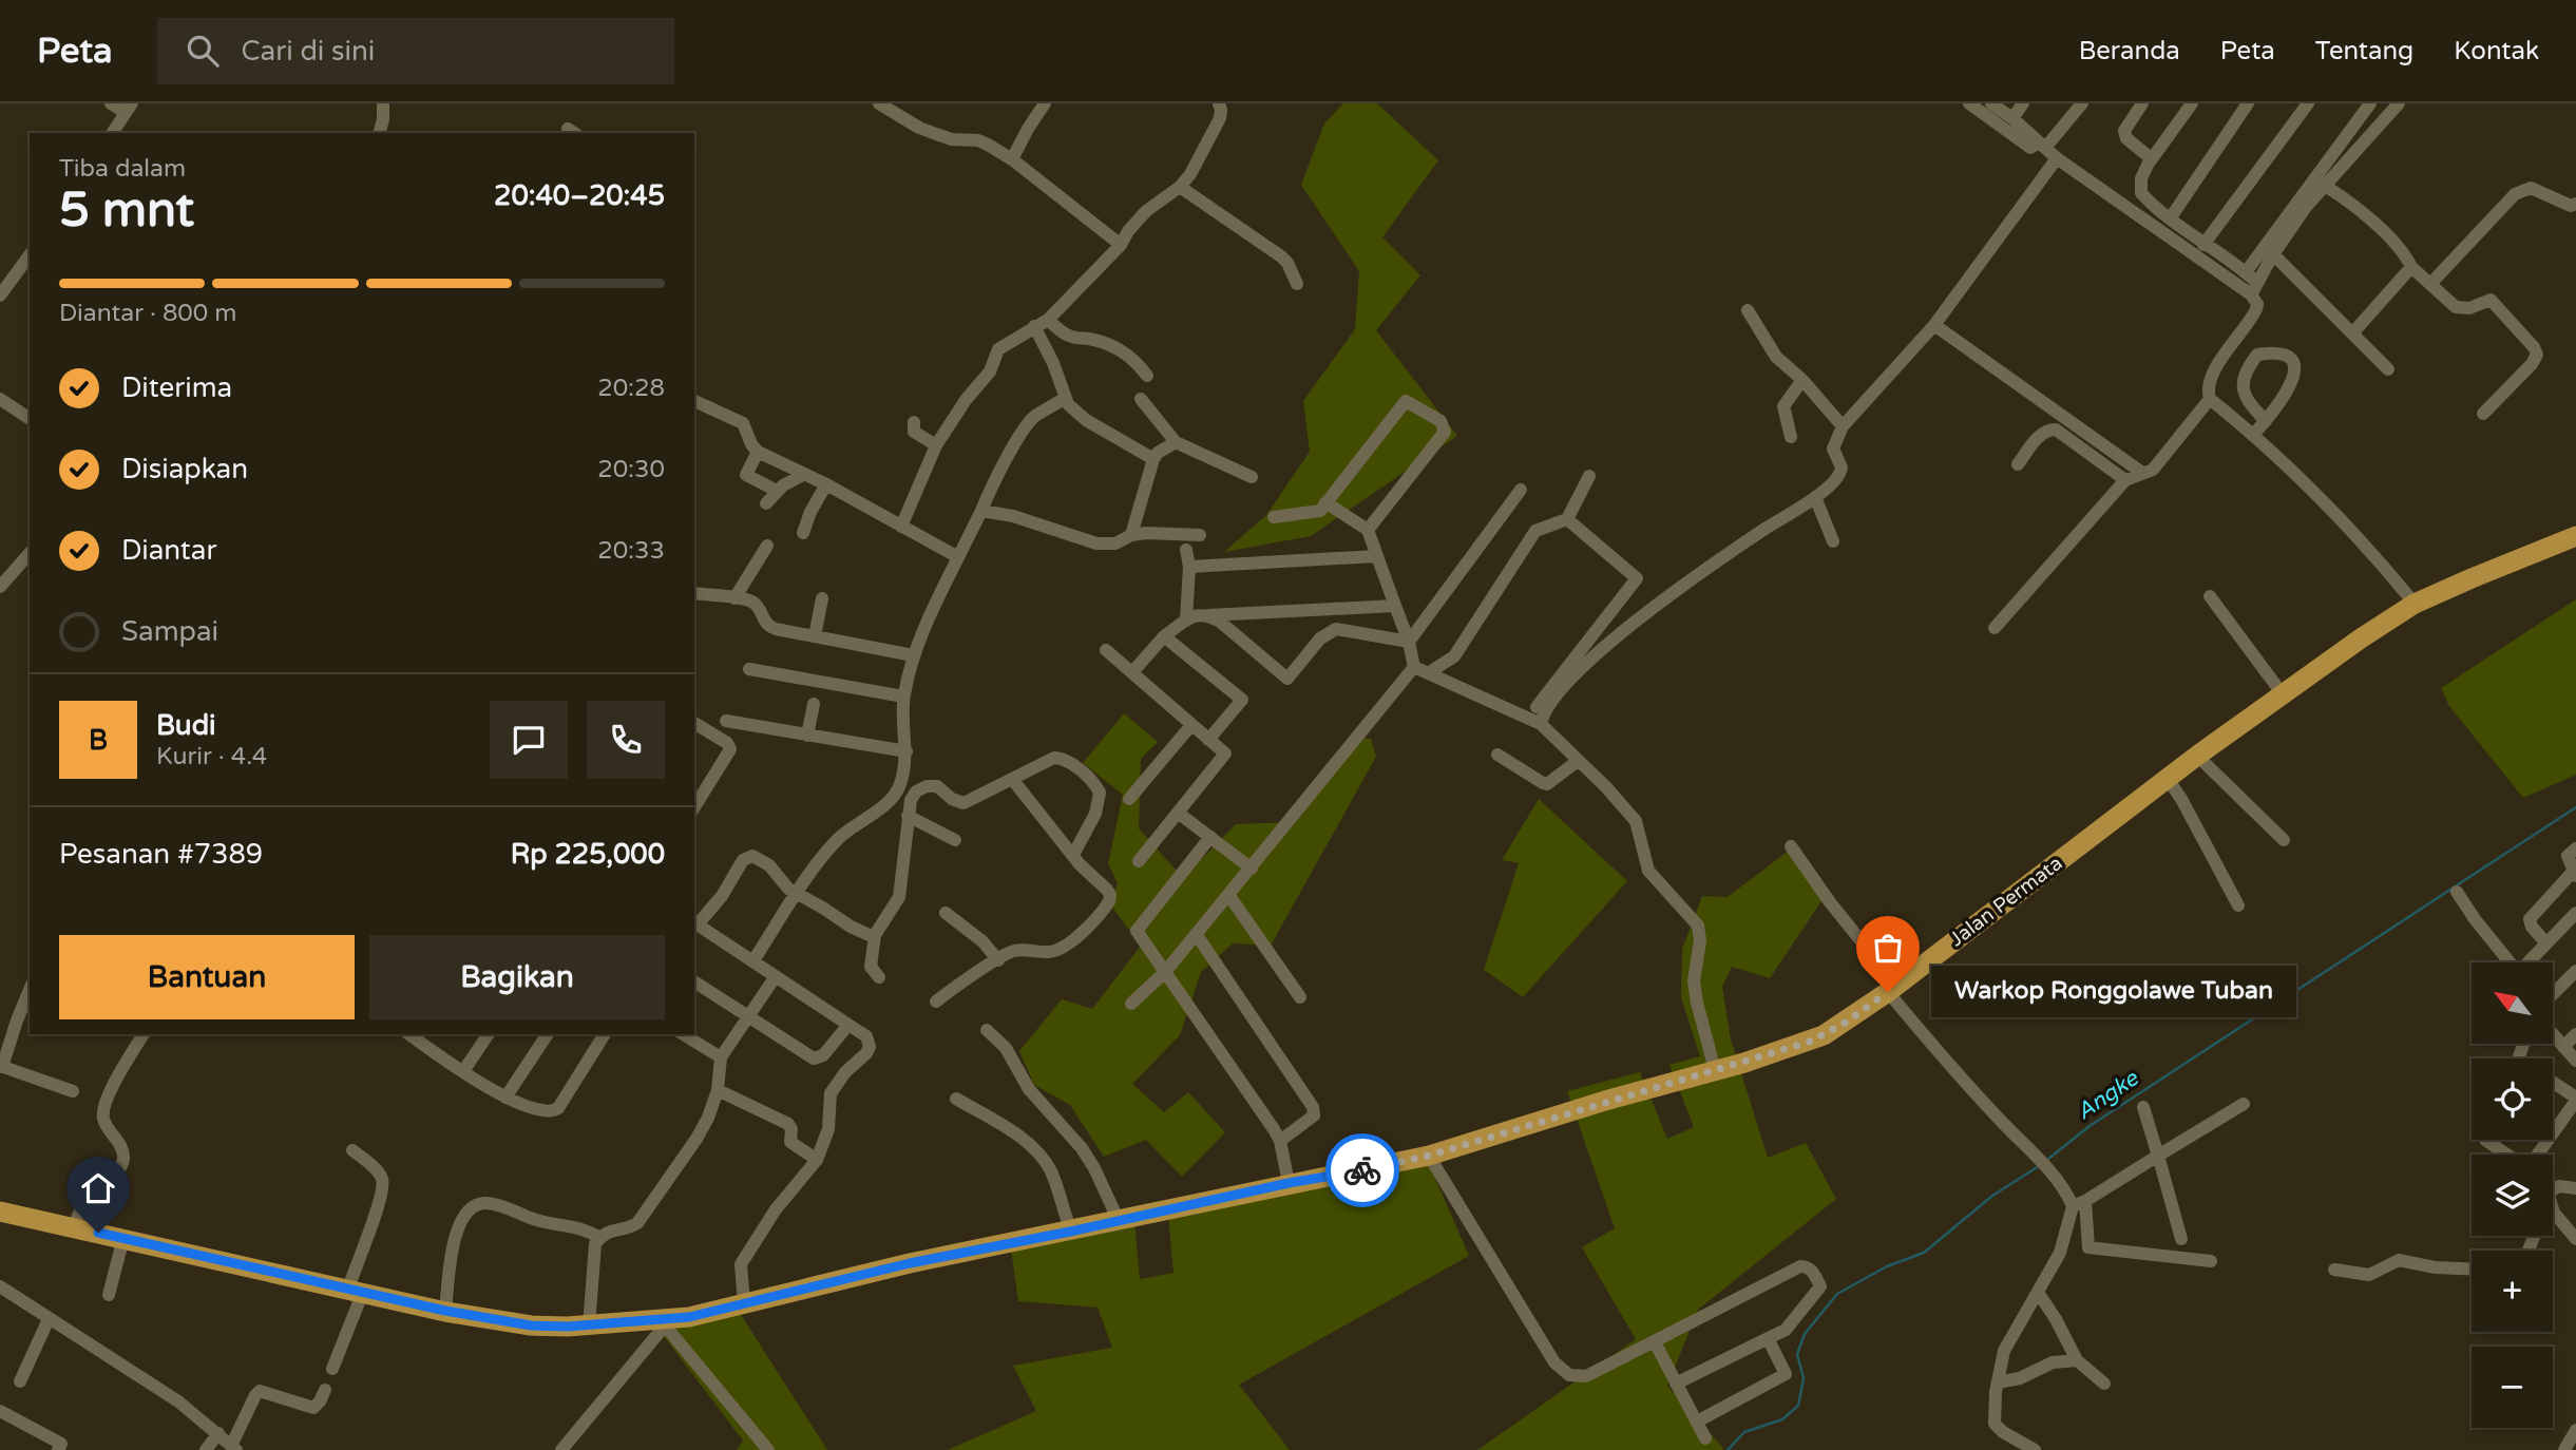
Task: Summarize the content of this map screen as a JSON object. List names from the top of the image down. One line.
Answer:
{"streets":{"main road":["Jalan Permata"]},"water":["Angke"],"places":["Warkop Ronggolawe Tuban"],"north":"top left","page":{"header":"Peta","search":"Cari di sini","nav":["Beranda","Peta","Tentang","Kontak"],"heading":["5 mnt","Tiba dalam","20:40–20:45"],"panel":["Budi","Kurir · 4.4","Pesanan #7389","Rp 225,000"],"bar":"Diantar · 800 m","list":[["Diterima","20:28"],["Disiapkan","20:30"],["Diantar","20:33"],"Sampai"],"round":"B","buttons":["Bantuan","Bagikan"],"map_buttons":["+","−"],"bubble":"Warkop Ronggolawe Tuban"}}
